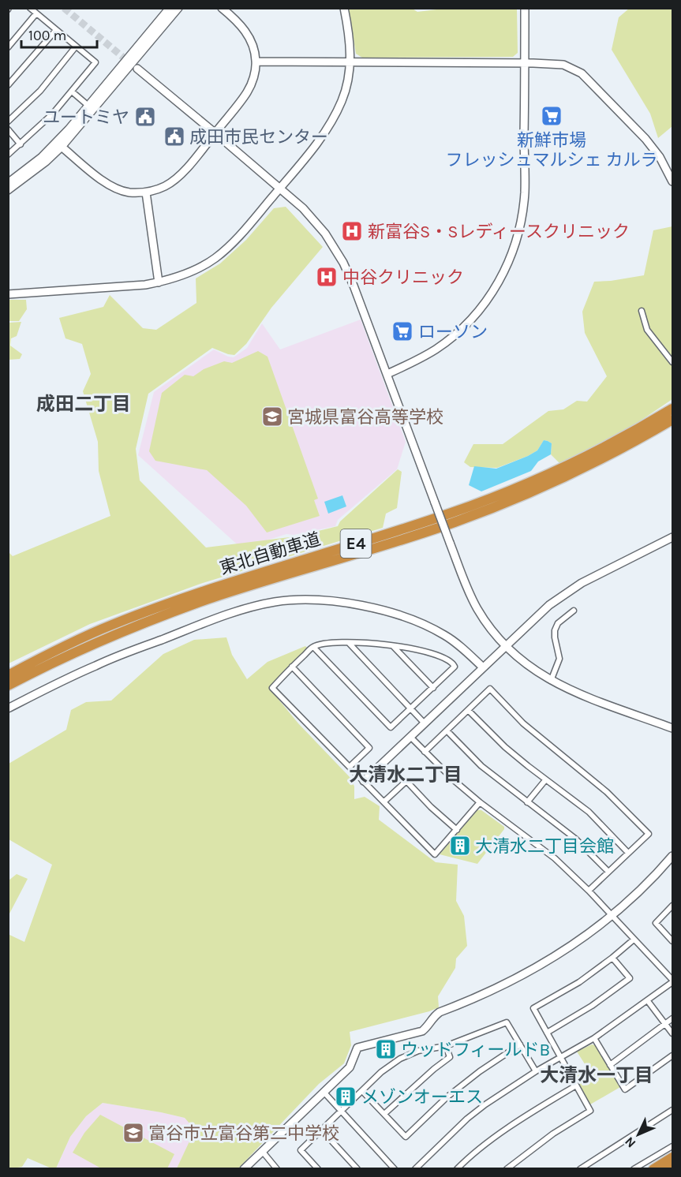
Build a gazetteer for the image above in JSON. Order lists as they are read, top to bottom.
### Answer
{
  "streets": {
    "highway": ["E4", "東北自動車道"]
  },
  "districts": ["成田二丁目", "大清水二丁目", "大清水一丁目"],
  "places": {
    "supermarket": ["新鮮市場 フレッシュマルシェ カルラ", "ローソン"],
    "public building": ["ユートミヤ", "成田市民センター"],
    "hospital": ["新富谷S・Sレディースクリニック", "中谷クリニック"],
    "school or university": ["宮城県富谷高等学校", "富谷市立富谷第二中学校"],
    "building": ["大清水二丁目会館", "ウッドフィールドB", "メゾンオーエス"]
  },
  "scale_bar": "100 m",
  "north": "bottom left"
}
